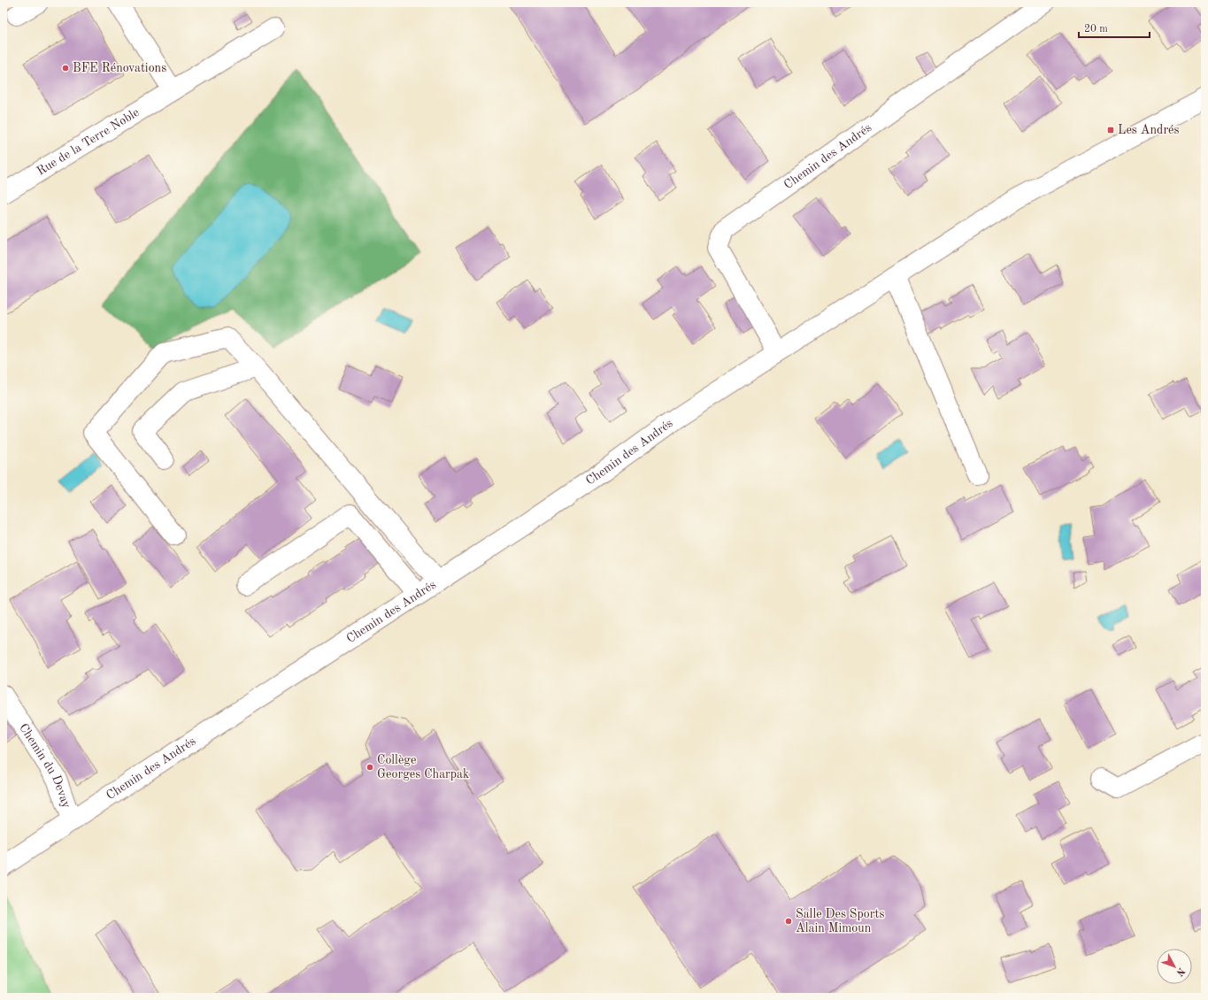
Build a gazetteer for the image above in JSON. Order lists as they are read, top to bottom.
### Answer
{
  "streets": {
    "street": ["Rue de la Terre Noble", "Chemin des Andrés", "Chemin du Devay"]
  },
  "crossings": [
    ["Chemin des Andrés", "Chemin du Devay"]
  ],
  "places": {
    "other": ["BFE Rénovations", "Collège Georges Charpak", "Salle Des Sports Alain Mimoun"],
    "transit": ["Les Andrés"]
  },
  "scale_bar": "20 m",
  "north": "bottom right"
}
